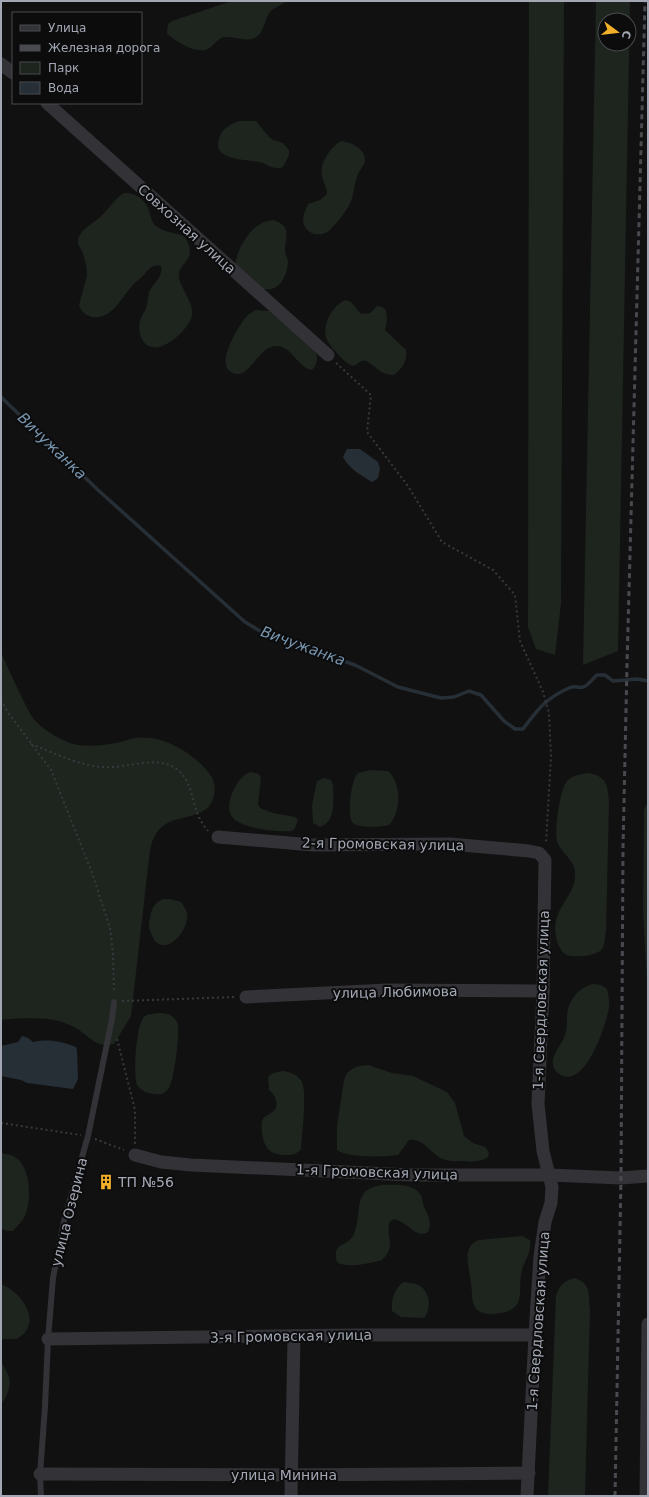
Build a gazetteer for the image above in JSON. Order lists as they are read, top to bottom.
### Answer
{
  "streets": {
    "street": [
      "Совхозная улица",
      "2-я Громовская улица",
      "улица Любимова",
      "1-я Свердловская улица",
      "1-я Громовская улица",
      "3-я Громовская улица",
      "улица Минина"
    ],
    "lane": ["улица Озерина"]
  },
  "crossings": [
    ["2-я Громовская улица", "1-я Свердловская улица"],
    ["улица Любимова", "1-я Свердловская улица"],
    ["1-я Свердловская улица", "1-я Громовская улица"],
    ["1-я Свердловская улица", "3-я Громовская улица"],
    ["1-я Свердловская улица", "улица Минина"],
    ["улица Озерина", "3-я Громовская улица"],
    ["улица Озерина", "улица Минина"]
  ],
  "water": ["Вичужанка"],
  "places": {
    "building": ["ТП №56"]
  },
  "legend": [
    "Улица",
    "Железная дорога",
    "Парк",
    "Вода"
  ],
  "north": "right"
}
